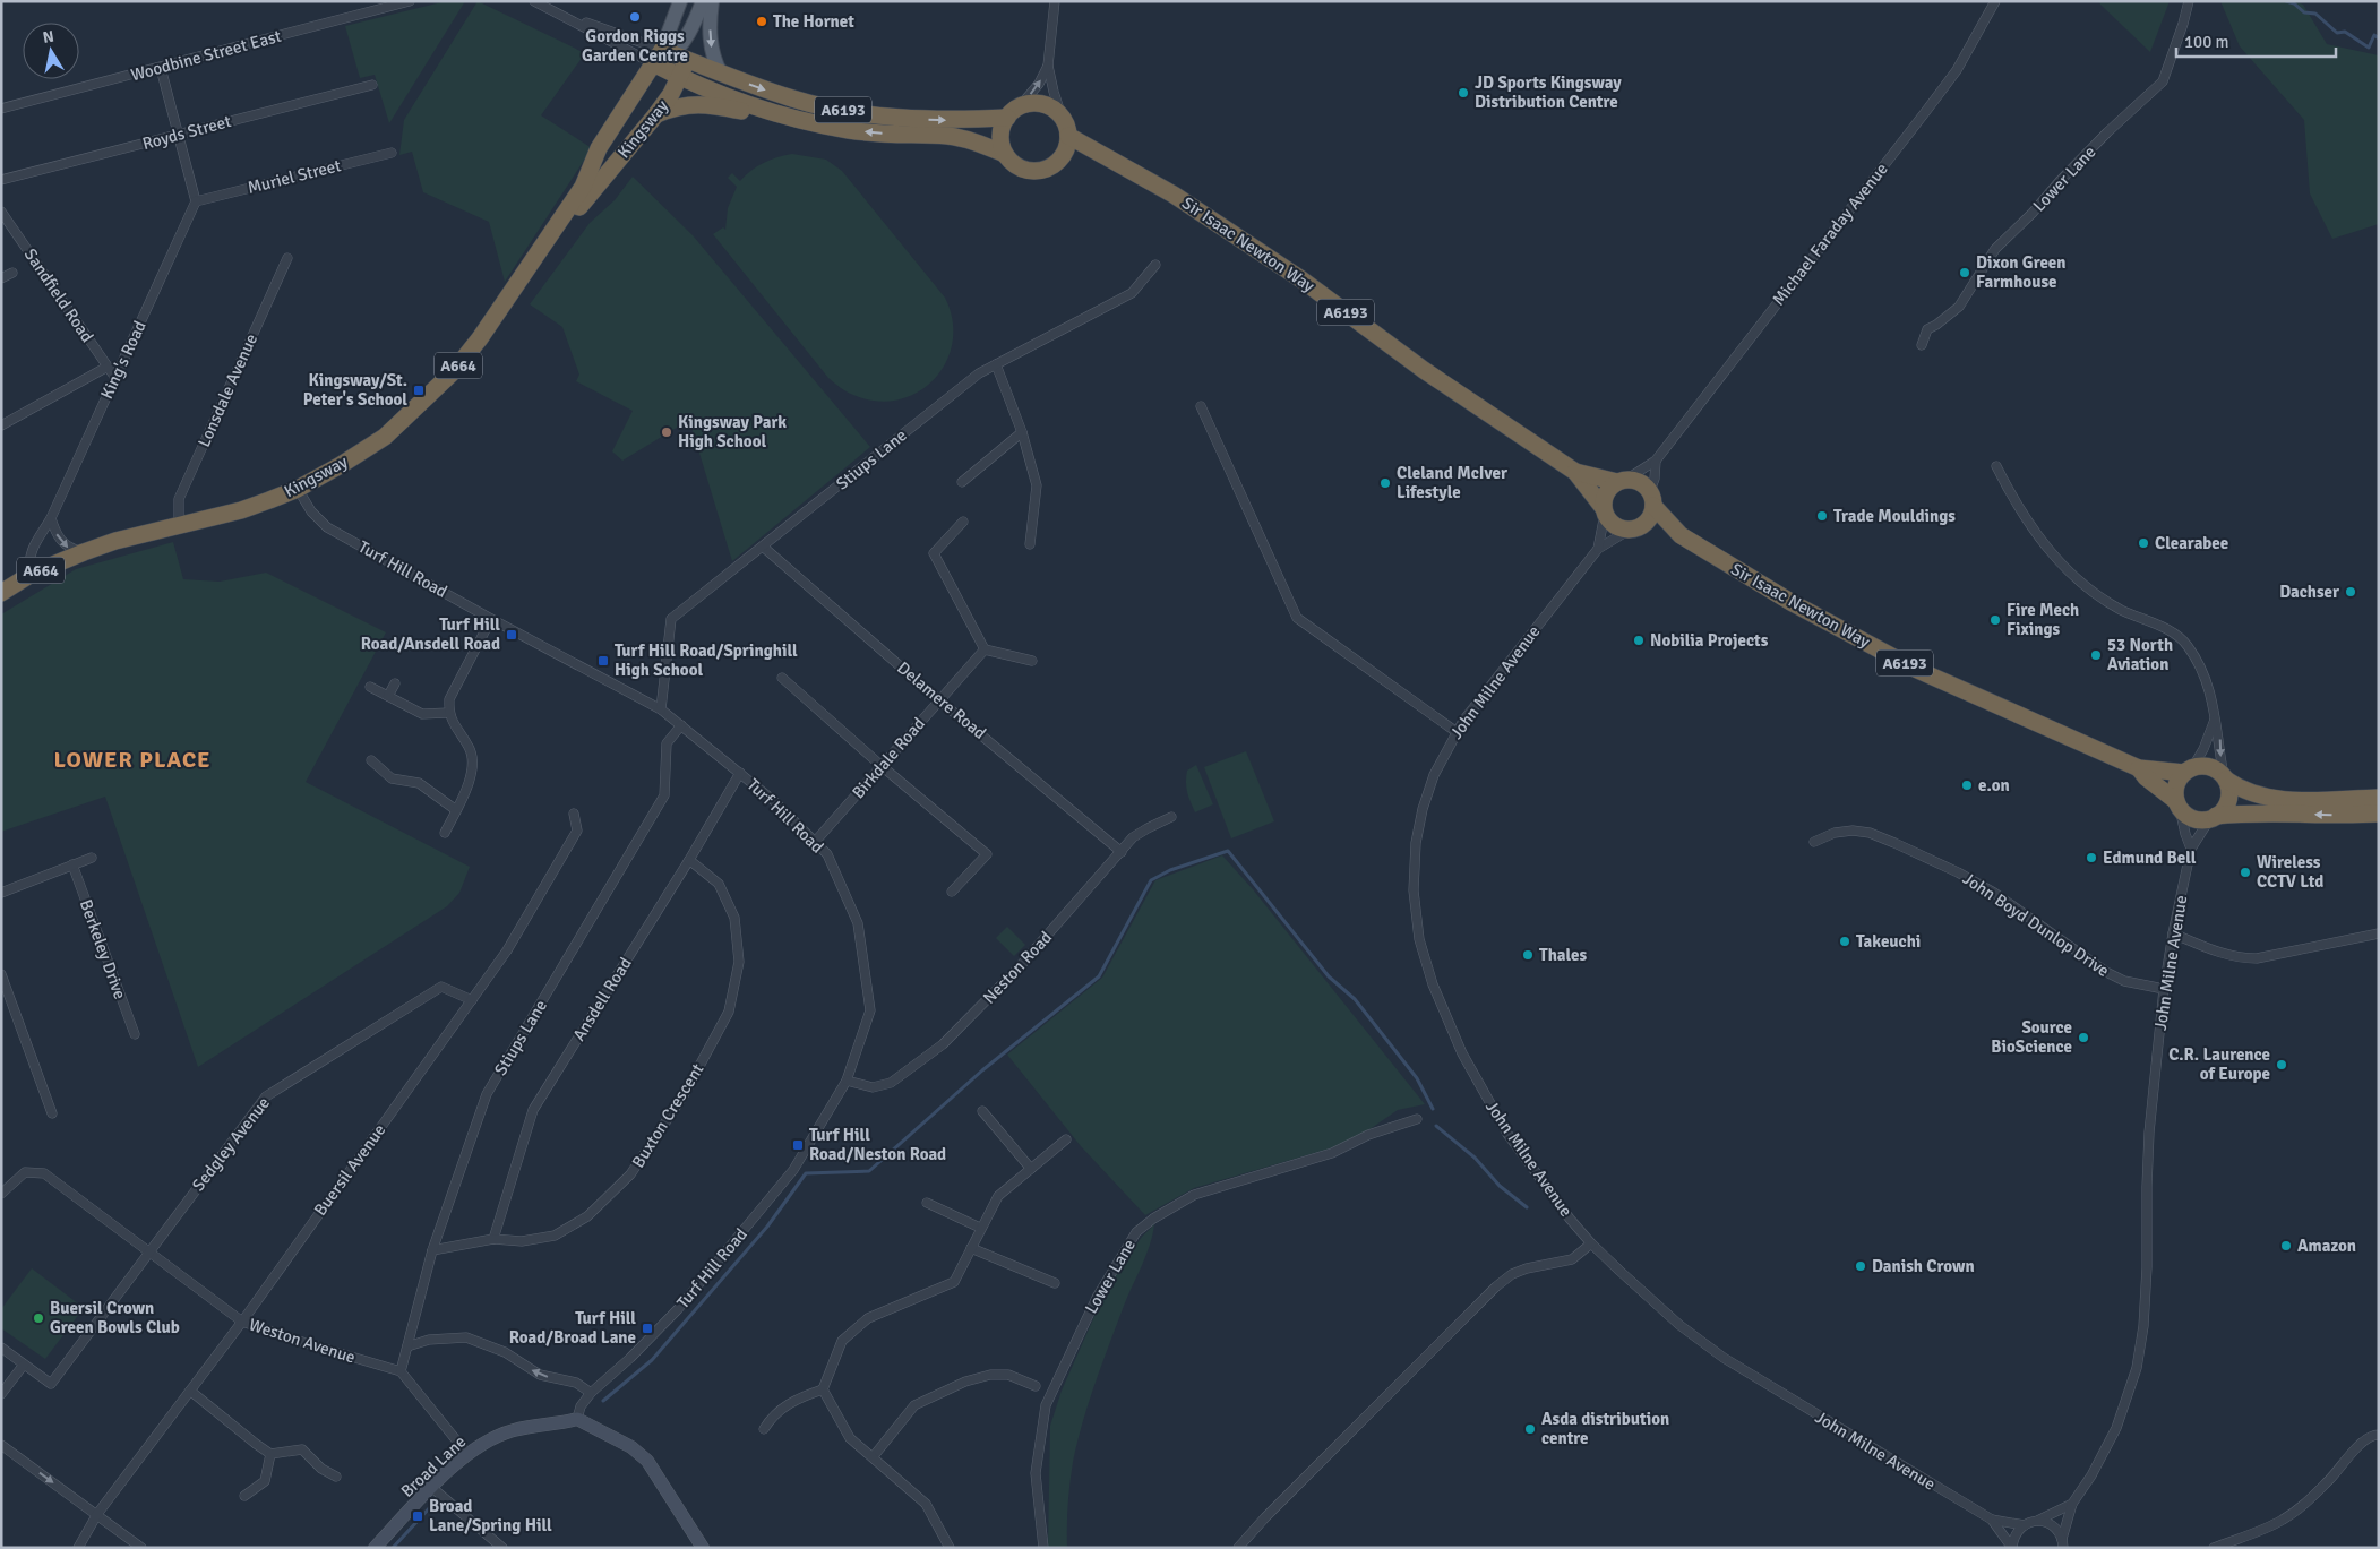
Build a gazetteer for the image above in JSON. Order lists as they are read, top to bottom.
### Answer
{
  "streets": {
    "highway": [
      "A6193",
      "Kingsway",
      "Sir Isaac Newton Way",
      "A664"
    ],
    "main road": ["Broad Lane"],
    "street": [
      "Woodbine Street East",
      "Royds Street",
      "Muriel Street",
      "Lower Lane",
      "Michael Faraday Avenue",
      "Sandfield Road",
      "King's Road",
      "Lonsdale Avenue",
      "Stiups Lane",
      "Turf Hill Road",
      "John Milne Avenue",
      "Delamere Road",
      "Birkdale Road",
      "John Boyd Dunlop Drive",
      "Berkeley Drive",
      "Neston Road",
      "Ansdell Road",
      "Buxton Crescent",
      "Sedgley Avenue",
      "Buersil Avenue",
      "Weston Avenue"
    ]
  },
  "crossings": [
    ["A6193", "Kingsway"],
    ["A6193", "Sir Isaac Newton Way"],
    ["A6193", "A664"],
    ["A6193", "John Milne Avenue"],
    ["Kingsway", "King's Road"],
    ["Kingsway", "A664"],
    ["Kingsway", "Lonsdale Avenue"],
    ["Kingsway", "Turf Hill Road"],
    ["Muriel Street", "King's Road"],
    ["Sir Isaac Newton Way", "John Milne Avenue"],
    ["Sandfield Road", "King's Road"],
    ["Stiups Lane", "Turf Hill Road"],
    ["Stiups Lane", "Delamere Road"],
    ["Stiups Lane", "Buxton Crescent"],
    ["Stiups Lane", "Weston Avenue"],
    ["Turf Hill Road", "Birkdale Road"],
    ["Turf Hill Road", "Neston Road"],
    ["Turf Hill Road", "Ansdell Road"],
    ["Turf Hill Road", "Broad Lane"],
    ["John Milne Avenue", "John Boyd Dunlop Drive"],
    ["Delamere Road", "Birkdale Road"],
    ["Delamere Road", "Neston Road"],
    ["Ansdell Road", "Buxton Crescent"],
    ["Sedgley Avenue", "Buersil Avenue"],
    ["Sedgley Avenue", "Weston Avenue"],
    ["Buersil Avenue", "Weston Avenue"]
  ],
  "districts": ["LOWER PLACE"],
  "places": {
    "other": [
      "Gordon Riggs Garden Centre",
      "The Hornet",
      "JD Sports Kingsway Distribution Centre",
      "Dixon Green Farmhouse",
      "Kingsway Park High School",
      "Cleland McIver Lifestyle",
      "Trade Mouldings",
      "Clearabee",
      "Dachser",
      "Fire Mech Fixings",
      "Nobilia Projects",
      "53 North Aviation",
      "e.on",
      "Edmund Bell",
      "Wireless CCTV Ltd",
      "Takeuchi",
      "Thales",
      "Source BioScience",
      "C.R. Laurence of Europe",
      "Amazon",
      "Danish Crown",
      "Buersil Crown Green Bowls Club",
      "Asda distribution centre"
    ],
    "transit": [
      "Kingsway/St. Peter's School",
      "Turf Hill Road/Ansdell Road",
      "Turf Hill Road/Springhill High School",
      "Turf Hill Road/Neston Road",
      "Turf Hill Road/Broad Lane",
      "Broad Lane/Spring Hill"
    ]
  },
  "scale_bar": "100 m",
  "north": "top"
}
